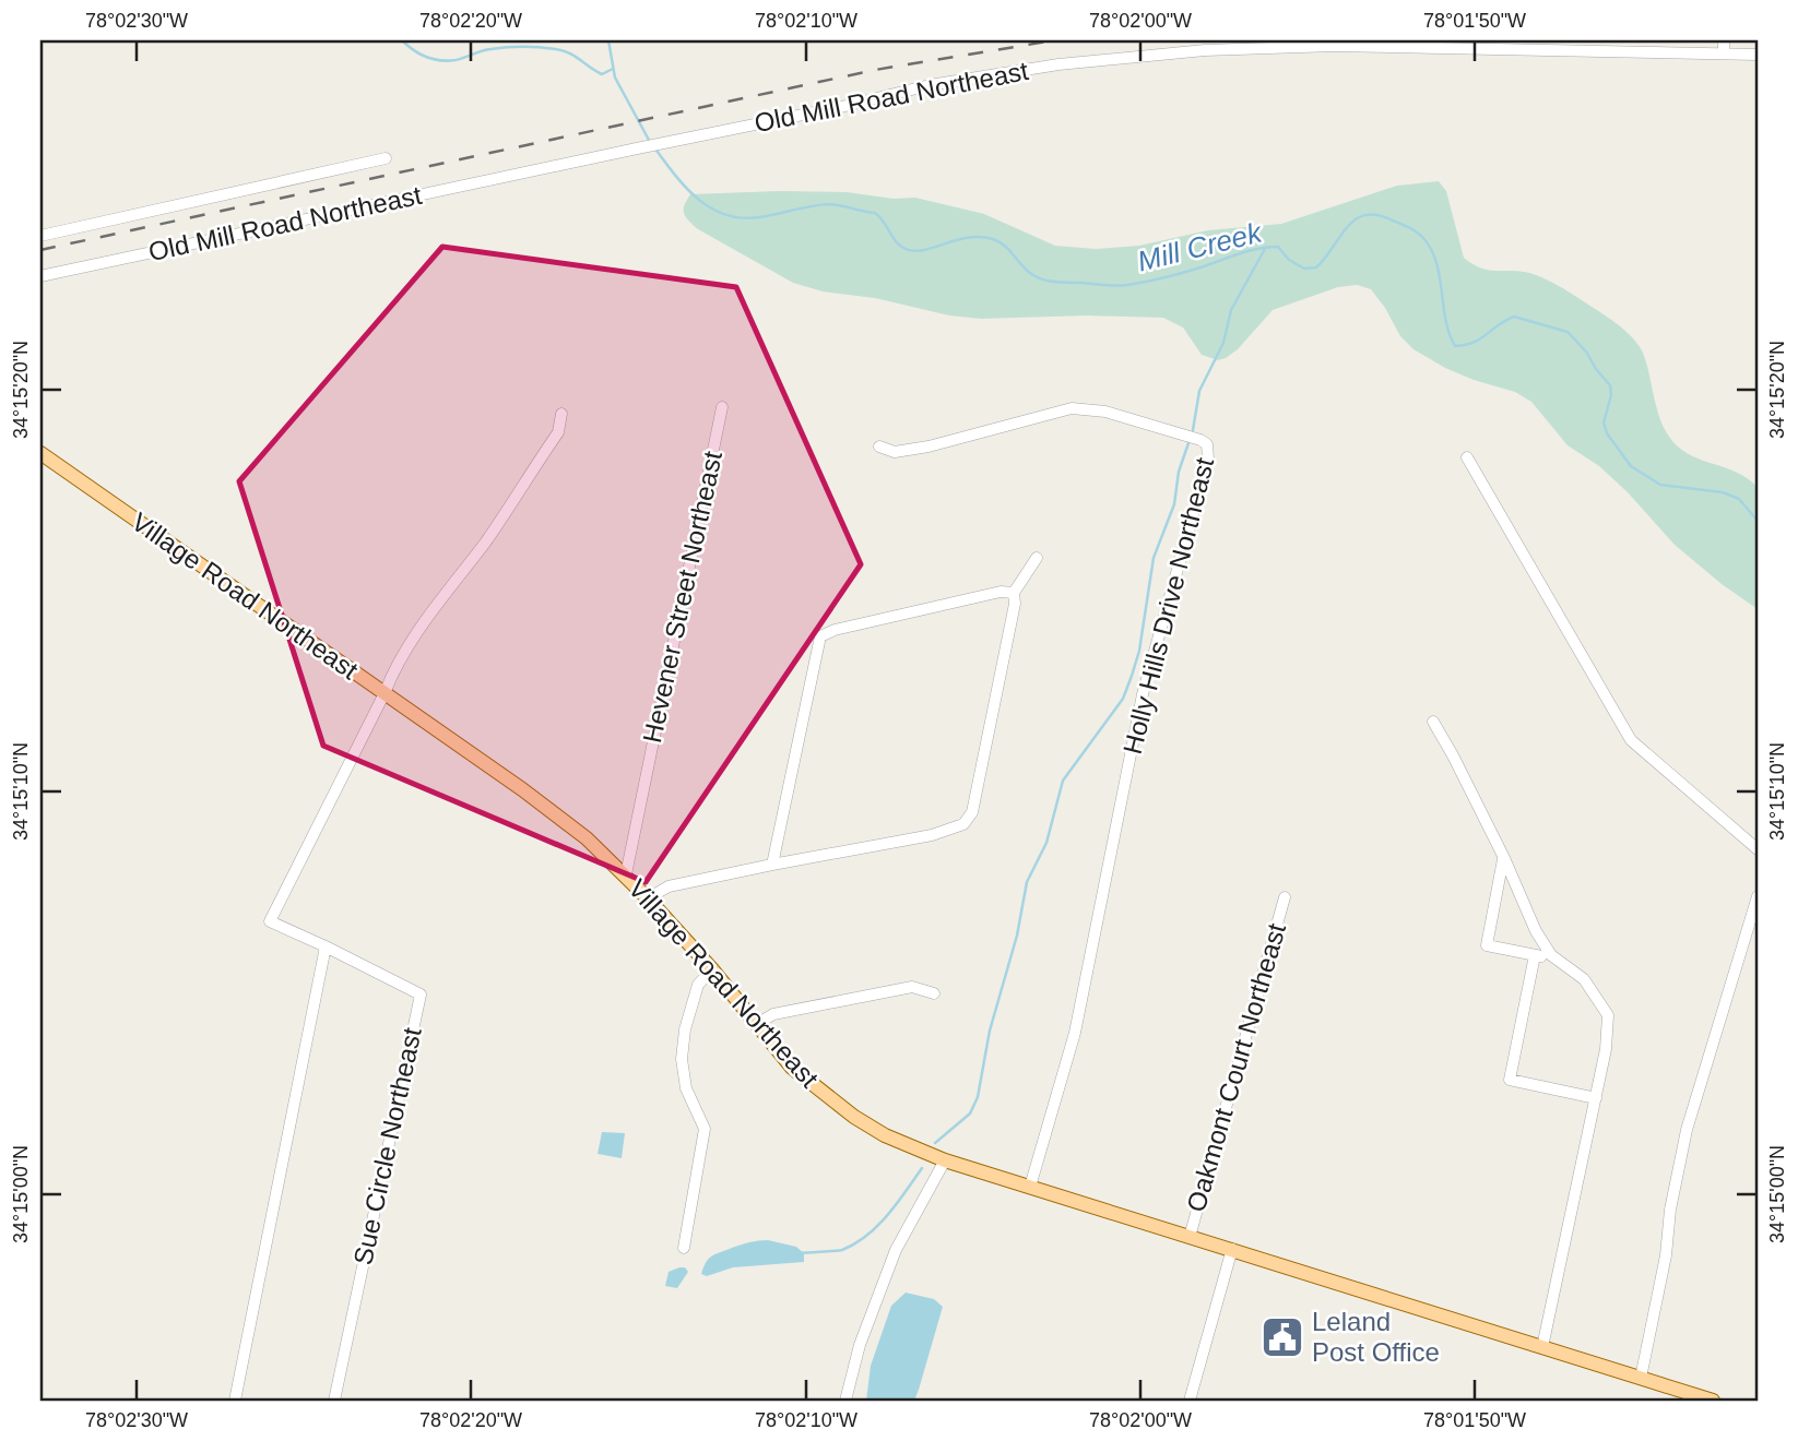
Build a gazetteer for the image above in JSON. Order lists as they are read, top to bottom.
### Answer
{
  "streets": {
    "main road": ["Village Road Northeast"],
    "street": [
      "Old Mill Road Northeast",
      "Hevener Street Northeast",
      "Holly Hills Drive Northeast",
      "Oakmont Court Northeast",
      "Sue Circle Northeast"
    ]
  },
  "crossings": [
    ["Village Road Northeast", "Hevener Street Northeast"],
    ["Village Road Northeast", "Holly Hills Drive Northeast"],
    ["Village Road Northeast", "Oakmont Court Northeast"],
    ["Village Road Northeast", "Sue Circle Northeast"]
  ],
  "water": ["Mill Creek"],
  "places": {
    "public building": ["Leland Post Office"]
  },
  "coordinates": [
    "78°02'30\"W",
    "78°02'20\"W",
    "78°02'10\"W",
    "78°02'00\"W",
    "78°01'50\"W",
    "34°15'20\"N",
    "34°15'10\"N",
    "34°15'00\"N"
  ]
}
